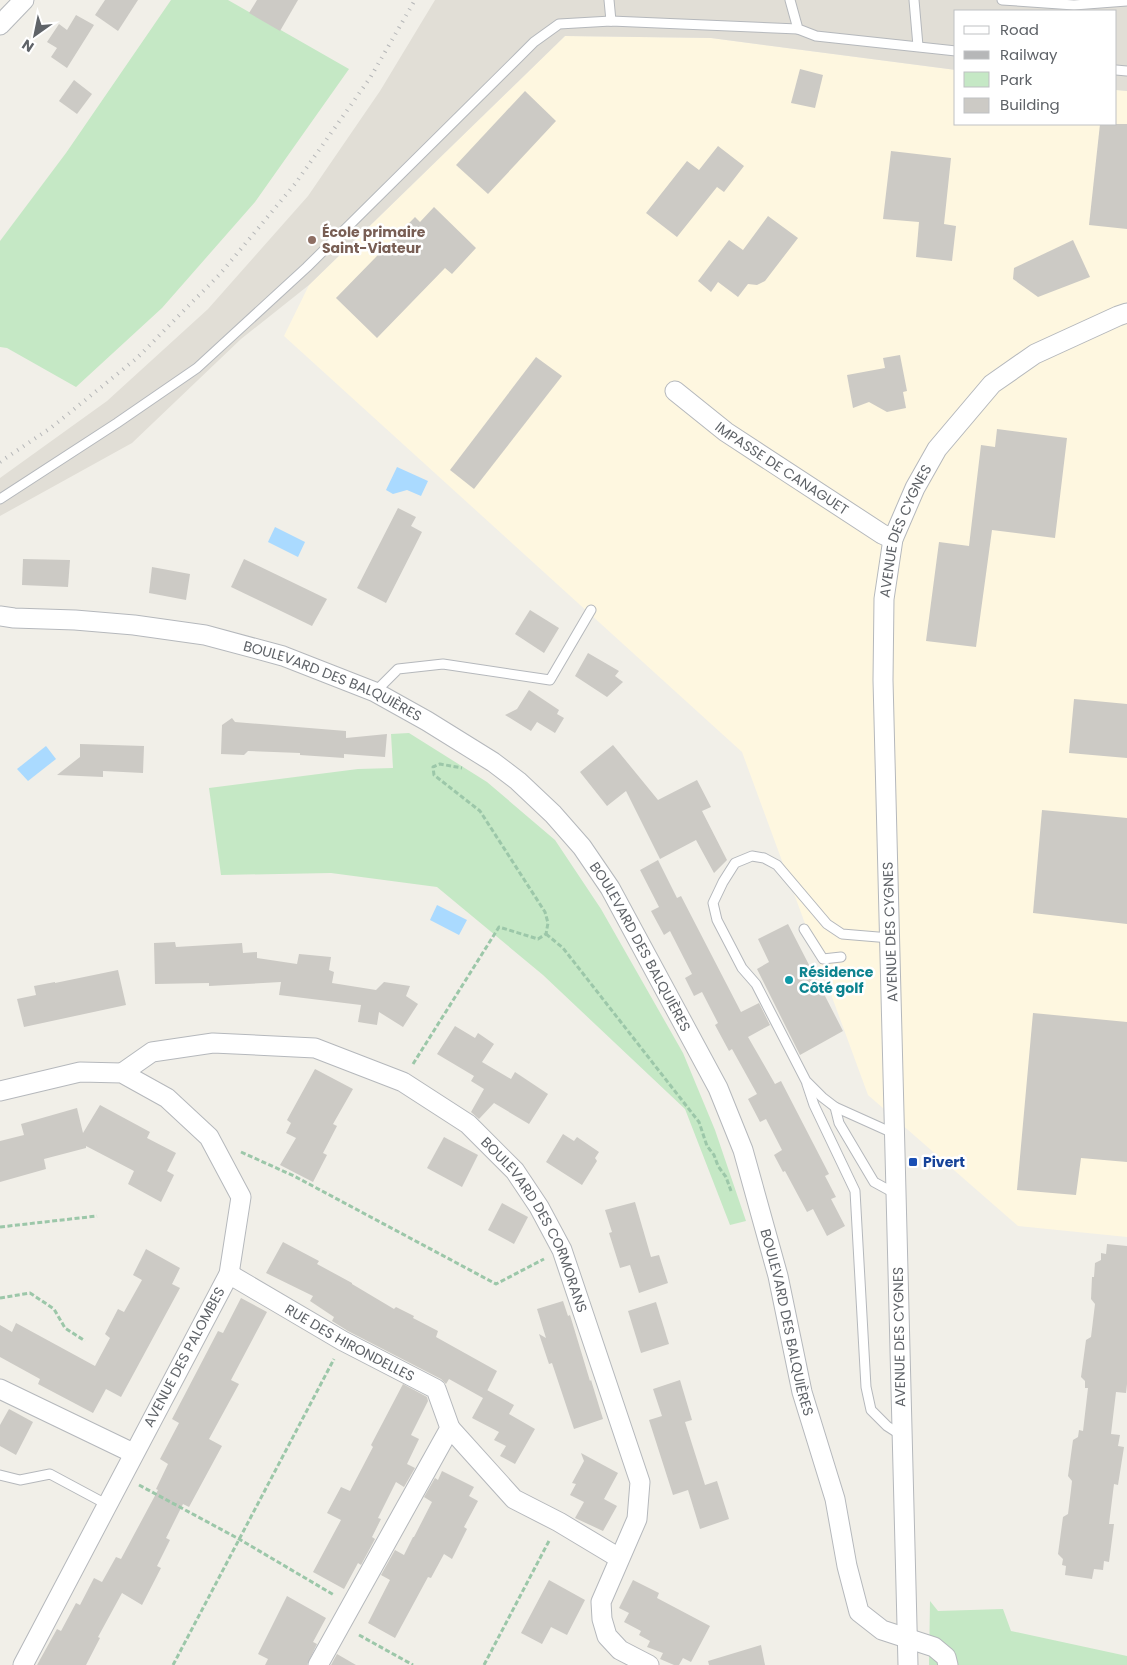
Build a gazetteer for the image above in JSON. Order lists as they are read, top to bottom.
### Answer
{
  "streets": {
    "street": [
      "IMPASSE DE CANAGUET",
      "AVENUE DES CYGNES",
      "BOULEVARD DES BALQUIÈRES",
      "BOULEVARD DES CORMORANS",
      "RUE DES HIRONDELLES",
      "AVENUE DES PALOMBES"
    ]
  },
  "crossings": [
    ["IMPASSE DE CANAGUET", "AVENUE DES CYGNES"],
    ["AVENUE DES CYGNES", "BOULEVARD DES BALQUIÈRES"],
    ["BOULEVARD DES CORMORANS", "RUE DES HIRONDELLES"],
    ["BOULEVARD DES CORMORANS", "AVENUE DES PALOMBES"],
    ["RUE DES HIRONDELLES", "AVENUE DES PALOMBES"]
  ],
  "places": {
    "other": ["École primaire Saint-Viateur", "Résidence Côté golf"],
    "transit": ["Pivert"]
  },
  "legend": [
    "Road",
    "Railway",
    "Park",
    "Building"
  ],
  "north": "bottom left"
}
